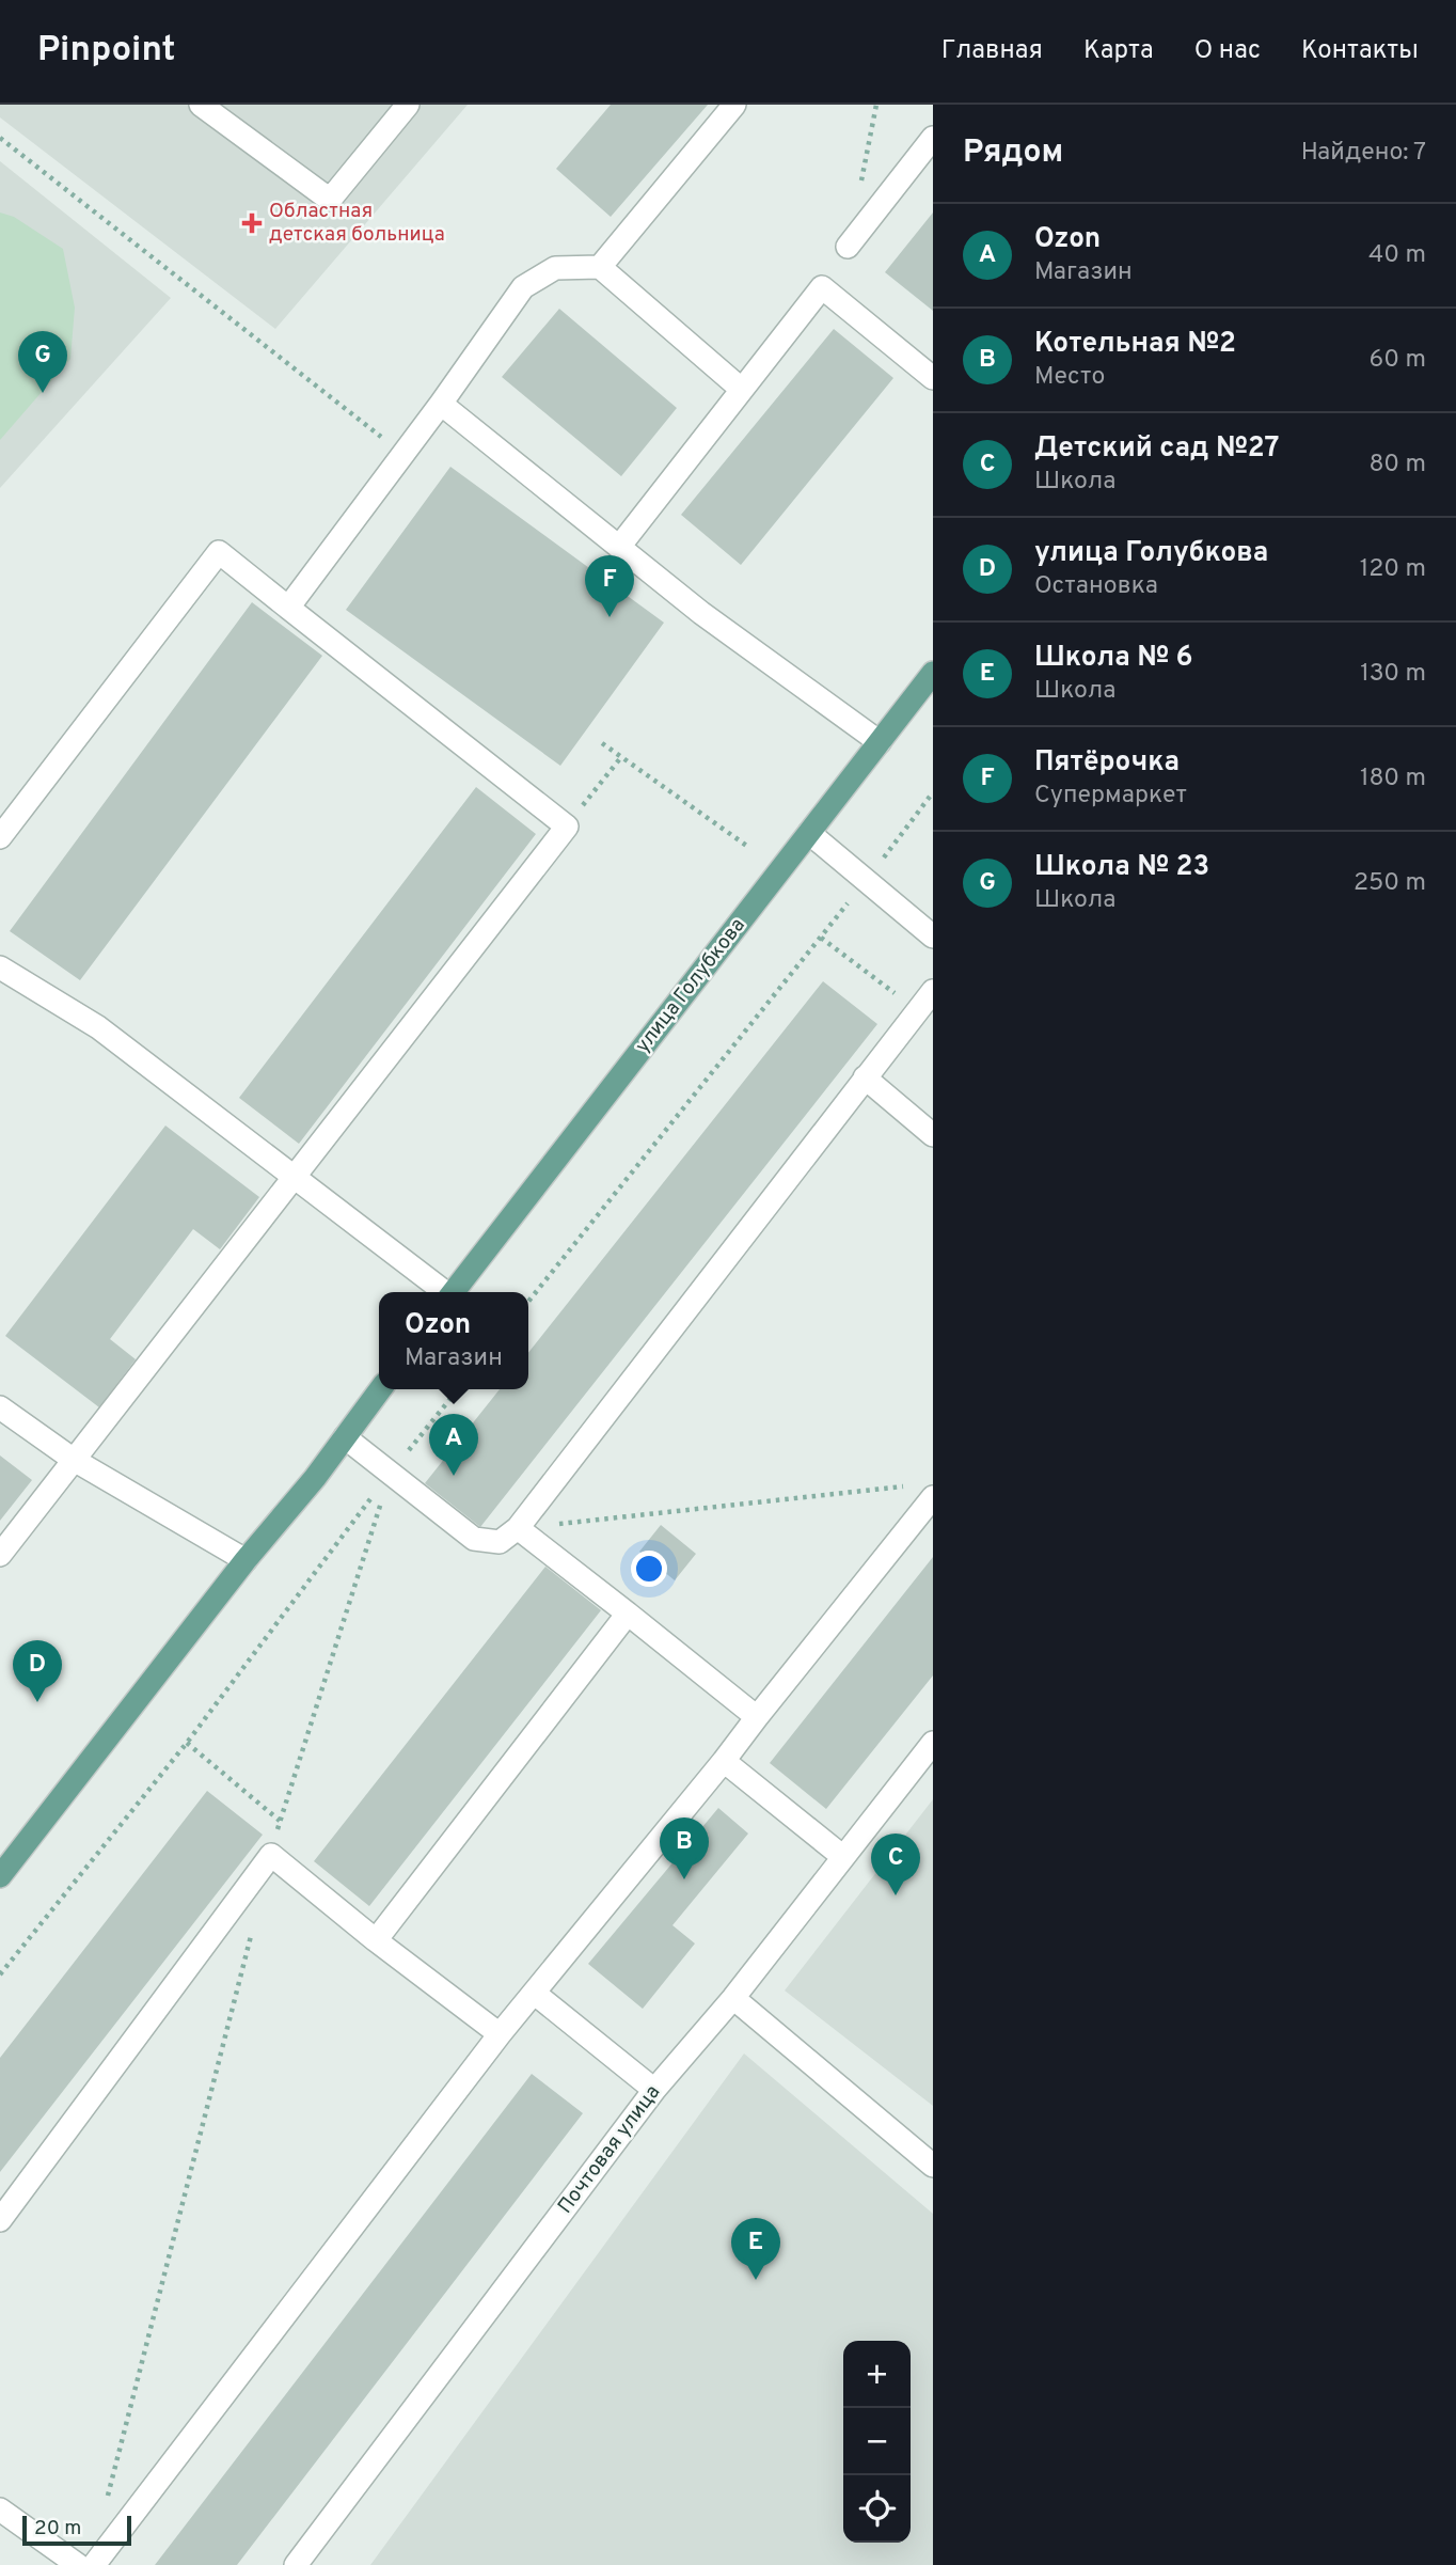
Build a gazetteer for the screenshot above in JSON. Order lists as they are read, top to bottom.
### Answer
{
  "streets": {
    "main road": ["улица Голубкова"],
    "street": ["Почтовая улица"]
  },
  "places": {
    "health": ["Областная детская больница"]
  },
  "scale_bar": "20 m",
  "page": {
    "header": "Pinpoint",
    "nav": [
      "Главная",
      "Карта",
      "О нас",
      "Контакты"
    ],
    "heading": ["Рядом", "Найдено: 7"],
    "list": [
      {
        "mark": "A",
        "name": "Ozon",
        "note": "Магазин",
        "value": "40 m"
      },
      {
        "mark": "B",
        "name": "Котельная №2",
        "note": "Место",
        "value": "60 m"
      },
      {
        "mark": "C",
        "name": "Детский сад №27",
        "note": "Школа",
        "value": "80 m"
      },
      {
        "mark": "D",
        "name": "улица Голубкова",
        "note": "Остановка",
        "value": "120 m"
      },
      {
        "mark": "E",
        "name": "Школа № 6",
        "note": "Школа",
        "value": "130 m"
      },
      {
        "mark": "F",
        "name": "Пятёрочка",
        "note": "Супермаркет",
        "value": "180 m"
      },
      {
        "mark": "G",
        "name": "Школа № 23",
        "note": "Школа",
        "value": "250 m"
      }
    ],
    "pins": [
      "G",
      "F",
      "A",
      "D",
      "B",
      "C",
      "E"
    ],
    "popup": ["Ozon", "Магазин"],
    "map_buttons": ["+", "−"],
    "scale": "20 m"
  }
}
